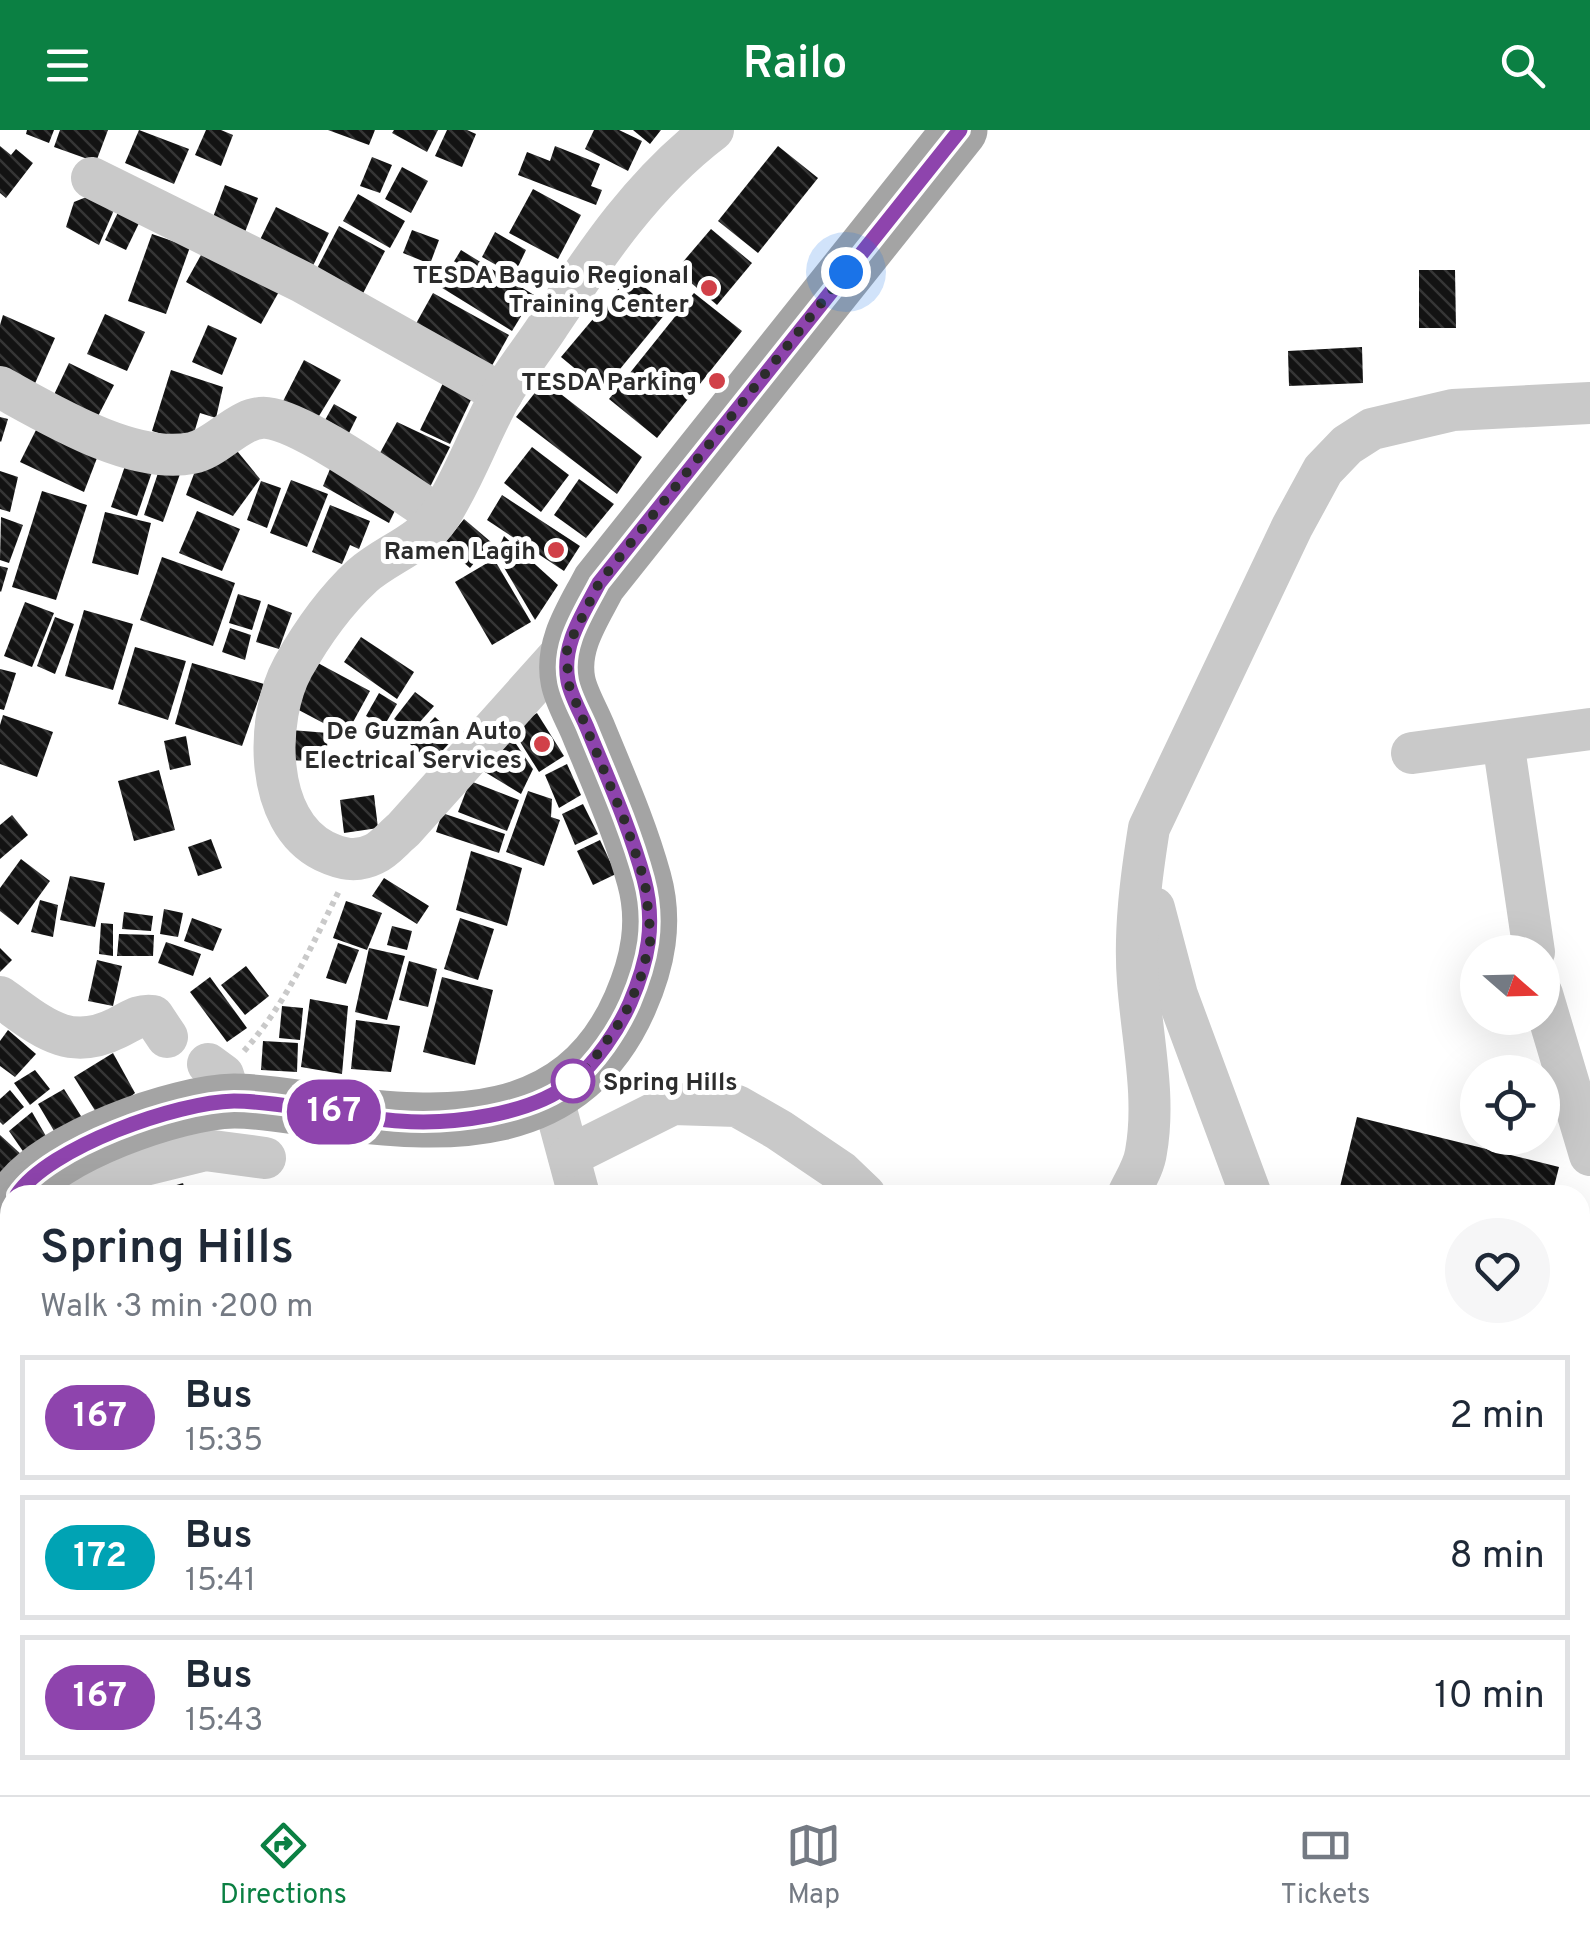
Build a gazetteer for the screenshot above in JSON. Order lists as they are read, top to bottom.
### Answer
{
  "places": [
    "TESDA Baguio Regional Training Center",
    "TESDA Parking",
    "Ramen Lagih",
    "De Guzman Auto Electrical Services",
    "Spring Hills"
  ],
  "lines": ["bus line 167"],
  "north": "right",
  "page": {
    "header": "Railo",
    "on_map": "167",
    "heading": ["Spring Hills", "Walk · 3 min · 200 m"],
    "list": [
      {
        "mark": "167",
        "name": "Bus",
        "note": "15:35",
        "value": "2 min"
      },
      {
        "mark": "172",
        "name": "Bus",
        "note": "15:41",
        "value": "8 min"
      },
      {
        "mark": "167",
        "name": "Bus",
        "note": "15:43",
        "value": "10 min"
      }
    ],
    "tabs": ["Directions", "Map", "Tickets"]
  }
}
